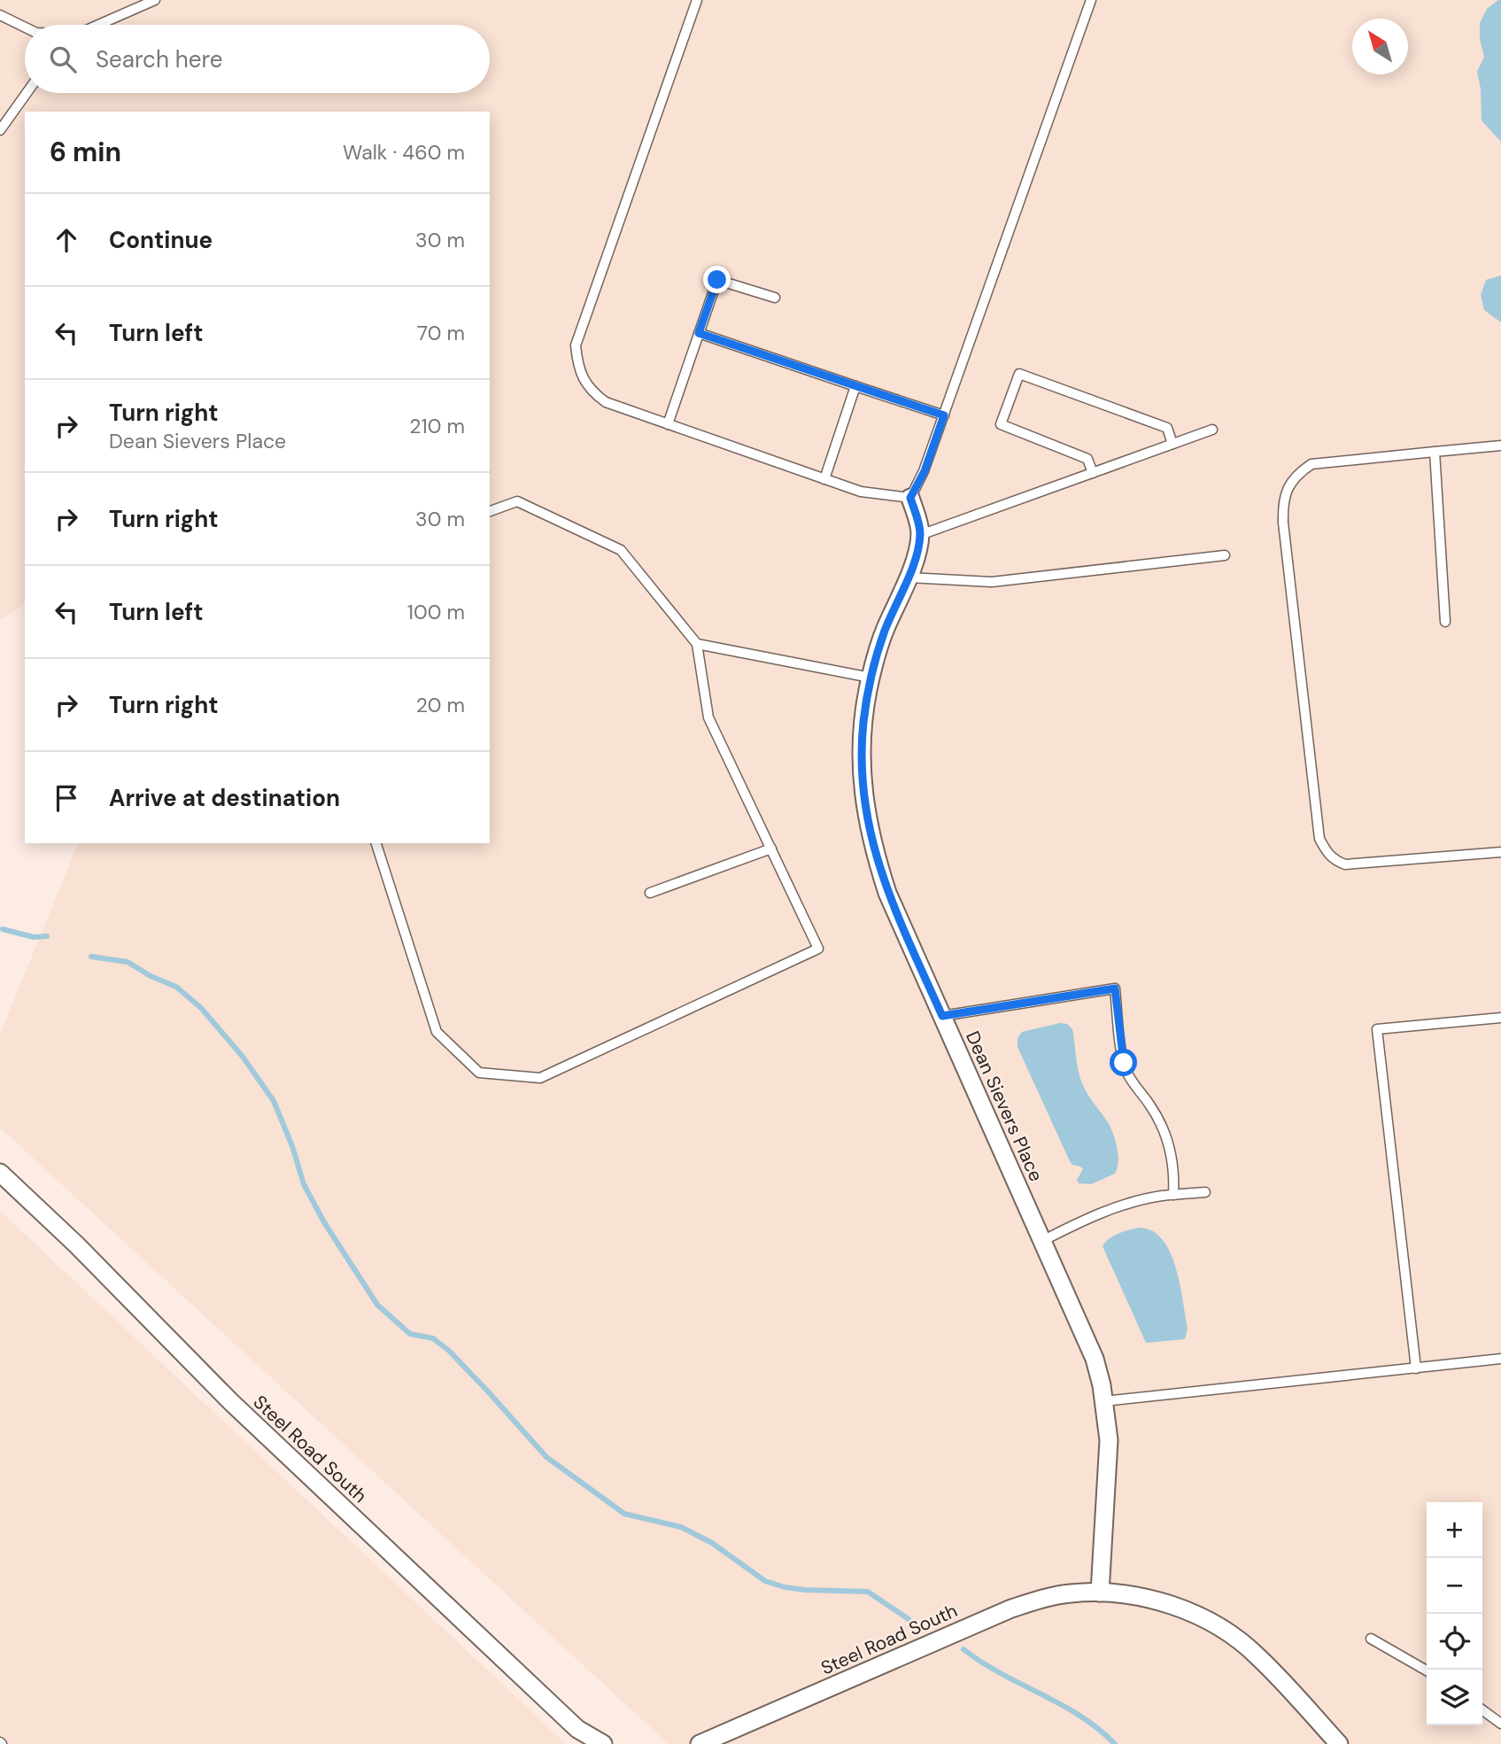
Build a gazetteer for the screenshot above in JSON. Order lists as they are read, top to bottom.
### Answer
{
  "streets": {
    "street": ["Dean Sievers Place", "Steel Road South"]
  },
  "crossings": [
    ["Dean Sievers Place", "Steel Road South"]
  ],
  "north": "top left",
  "page": {
    "search": "Search here",
    "heading": ["6 min", "Walk · 460 m"],
    "list": [
      ["Continue", "30 m"],
      ["Turn left", "70 m"],
      ["Turn right", "Dean Sievers Place", "210 m"],
      ["Turn right", "30 m"],
      ["Turn left", "100 m"],
      ["Turn right", "20 m"],
      "Arrive at destination"
    ],
    "map_buttons": ["+", "−"]
  }
}
